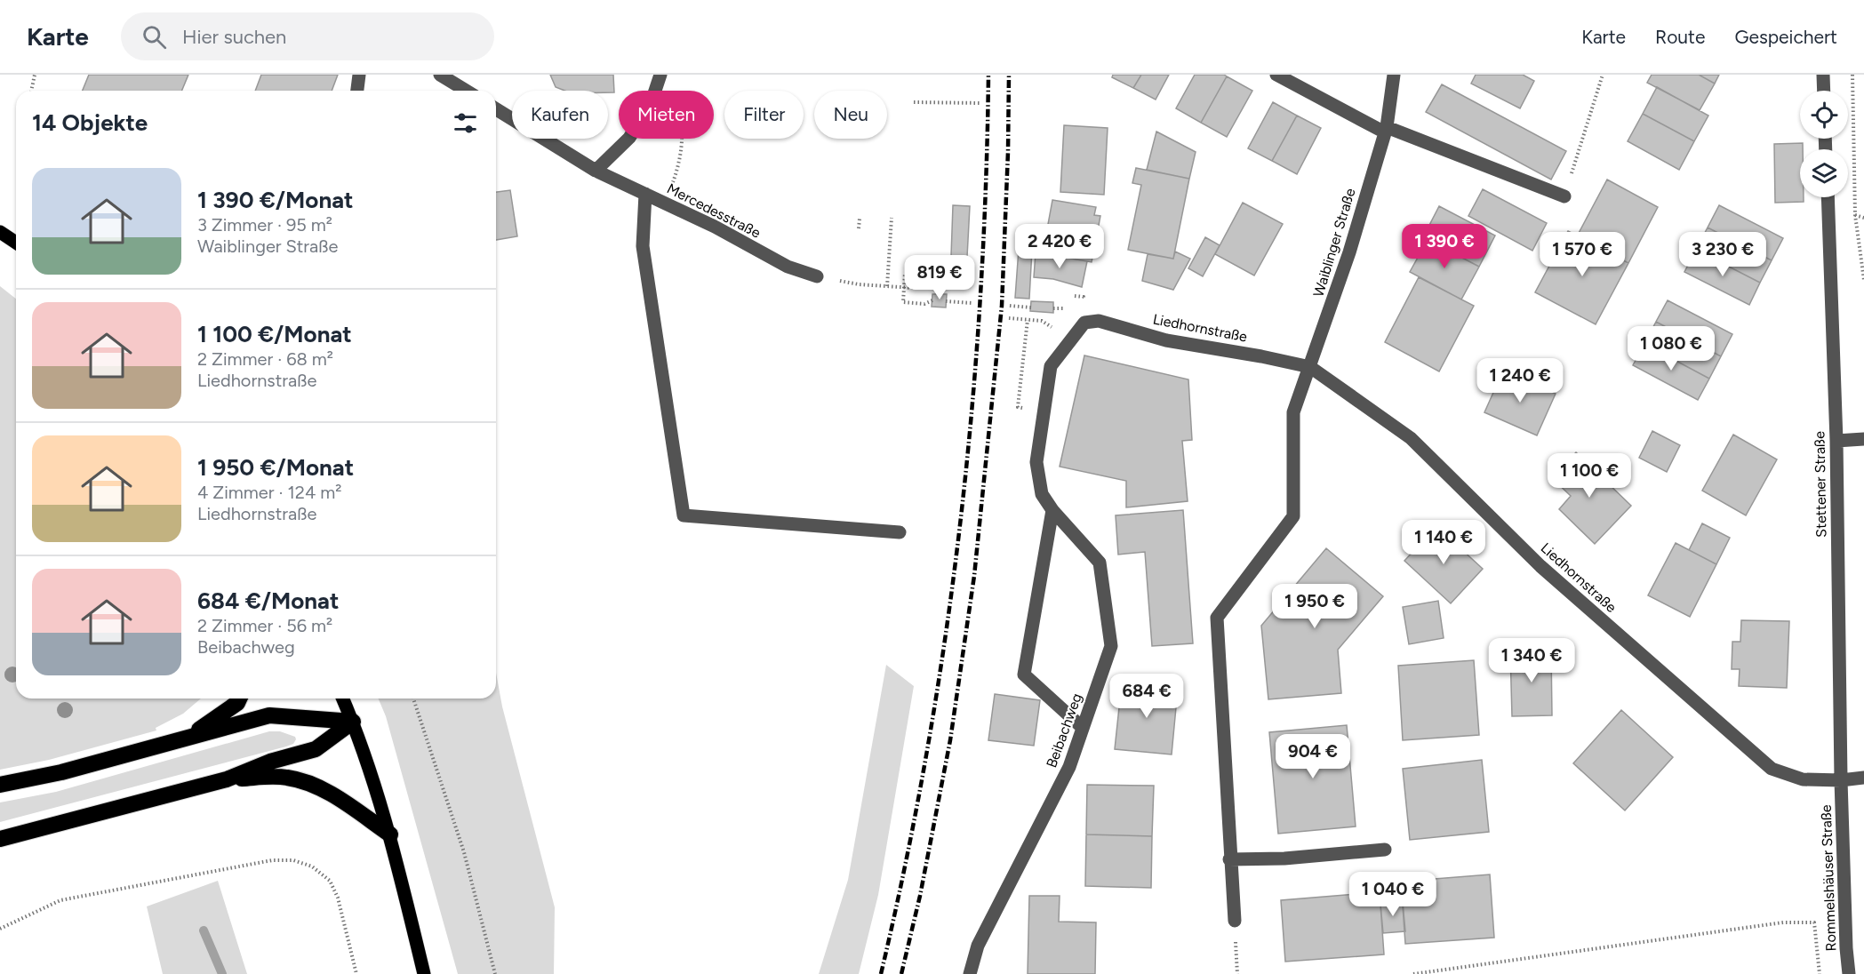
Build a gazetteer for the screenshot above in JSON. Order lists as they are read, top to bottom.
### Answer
{
  "streets": {
    "street": [
      "Mercedesstraße",
      "Waiblinger Straße",
      "Liedhornstraße",
      "Stettener Straße",
      "Beibachweg",
      "Rommelshäuser Straße"
    ]
  },
  "crossings": [
    ["Waiblinger Straße", "Liedhornstraße"],
    ["Liedhornstraße", "Stettener Straße"],
    ["Liedhornstraße", "Beibachweg"],
    ["Liedhornstraße", "Rommelshäuser Straße"],
    ["Stettener Straße", "Rommelshäuser Straße"]
  ],
  "page": {
    "header": "Karte",
    "search": "Hier suchen",
    "nav": ["Karte", "Route", "Gespeichert"],
    "chip": [
      "Kaufen",
      "Mieten",
      "Filter",
      "Neu"
    ],
    "heading": "14 Objekte",
    "list": [
      {
        "name": "1 390 €/Monat",
        "note": "3 Zimmer · 95 m² · Waiblinger Straße"
      },
      {
        "name": "1 100 €/Monat",
        "note": "2 Zimmer · 68 m² · Liedhornstraße"
      },
      {
        "name": "1 950 €/Monat",
        "note": "4 Zimmer · 124 m² · Liedhornstraße"
      },
      {
        "name": "684 €/Monat",
        "note": "2 Zimmer · 56 m² · Beibachweg"
      }
    ],
    "price": [
      "2 420 €",
      "1 390 €",
      "1 570 €",
      "3 230 €",
      "819 €",
      "1 080 €",
      "1 240 €",
      "1 100 €",
      "1 140 €",
      "1 950 €",
      "1 340 €",
      "684 €",
      "904 €",
      "1 040 €"
    ]
  }
}
